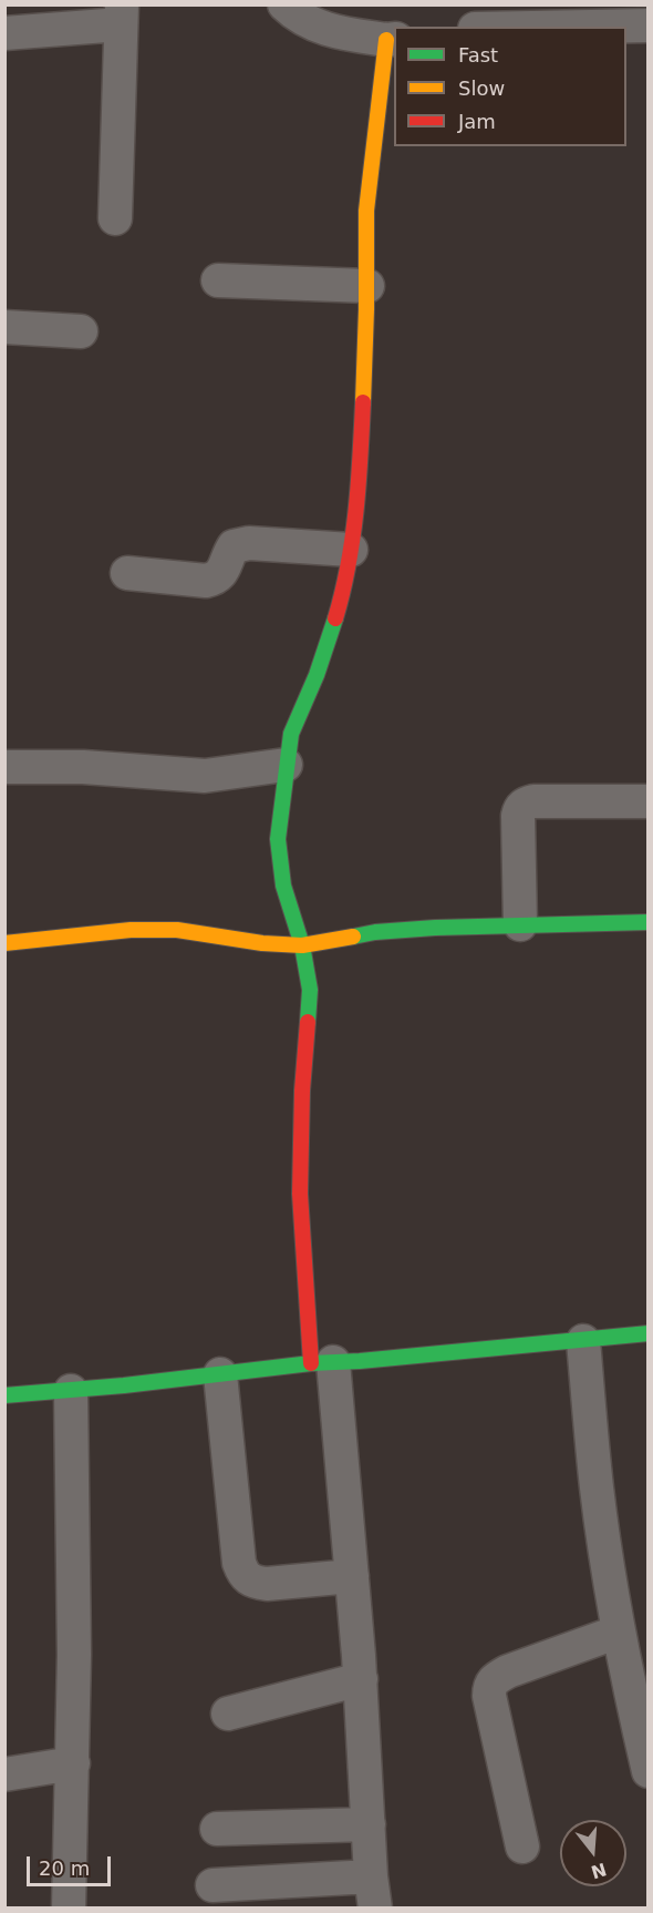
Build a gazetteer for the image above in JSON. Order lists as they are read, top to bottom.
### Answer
{
  "legend": ["Fast", "Slow", "Jam"],
  "scale_bar": "20 m",
  "north": "bottom"
}
